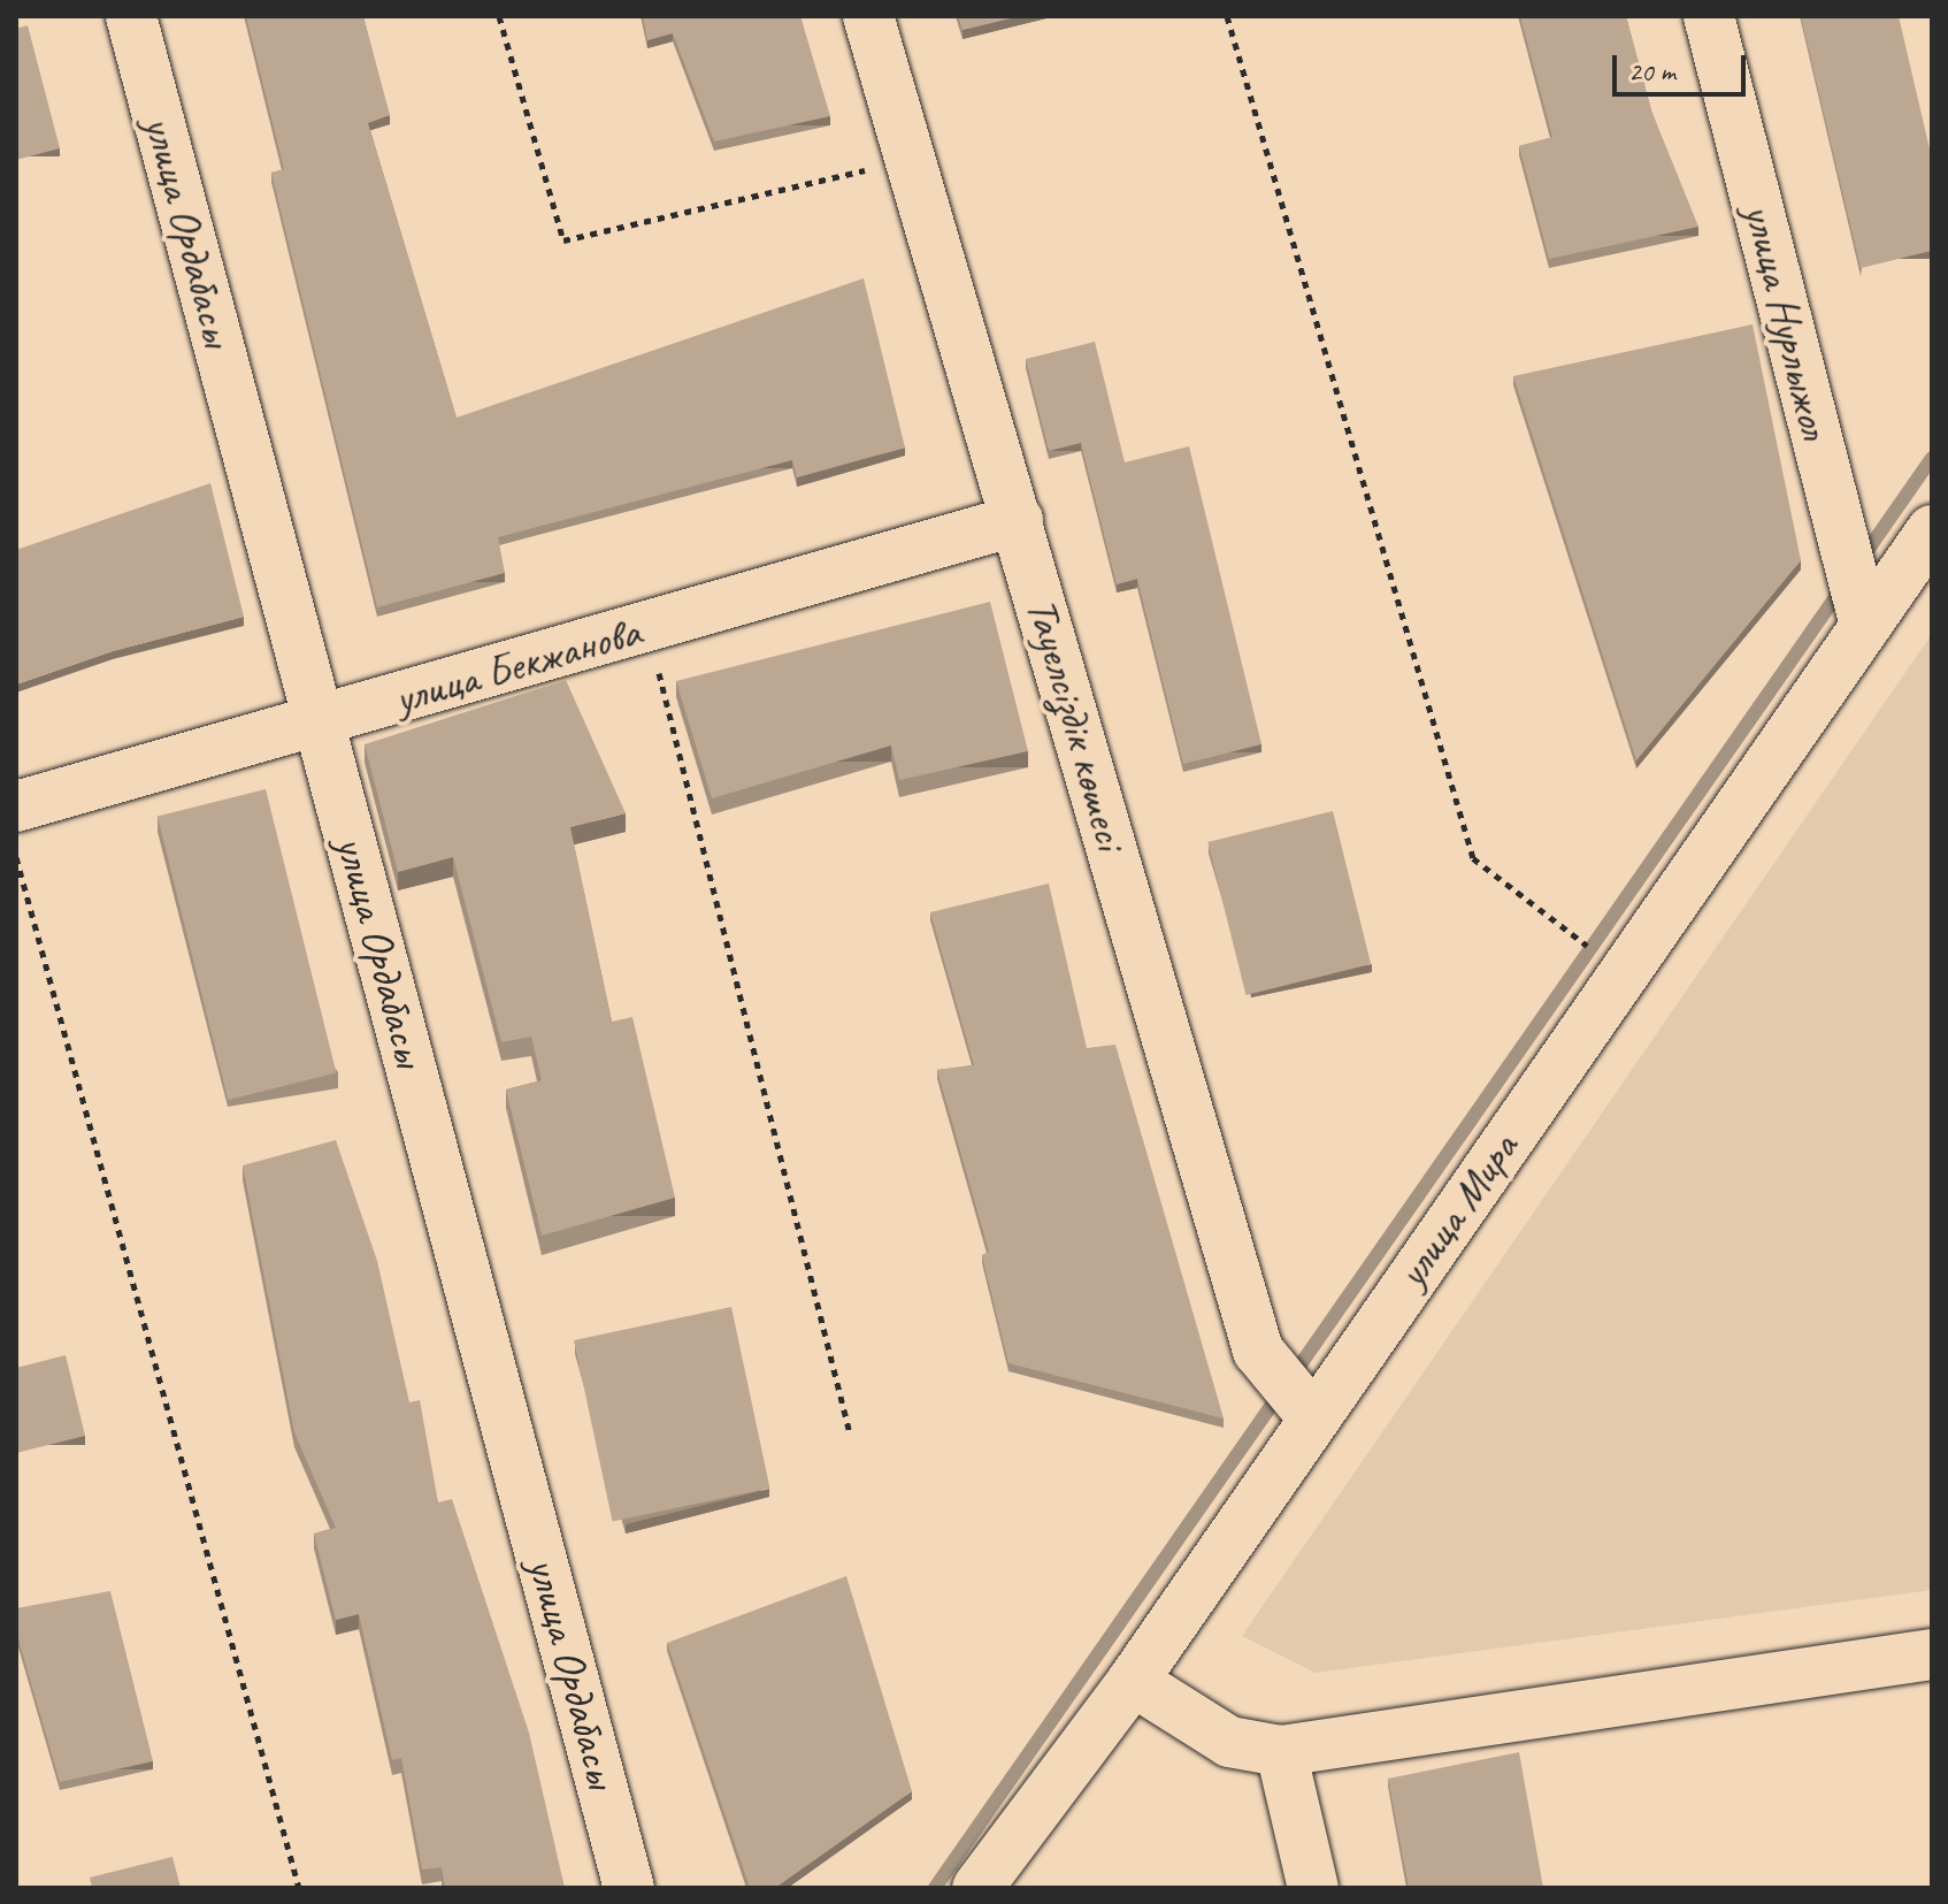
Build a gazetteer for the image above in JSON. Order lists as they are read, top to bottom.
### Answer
{
  "streets": {
    "street": [
      "улица Ордабасы",
      "улица Нурлыжол",
      "улица Бекжанова",
      "Тауелсіздік көшесі",
      "улица Мира"
    ]
  },
  "crossings": [
    ["улица Ордабасы", "улица Бекжанова"],
    ["улица Нурлыжол", "улица Мира"],
    ["улица Бекжанова", "Тауелсіздік көшесі"],
    ["Тауелсіздік көшесі", "улица Мира"]
  ],
  "scale_bar": "20 m"
}
